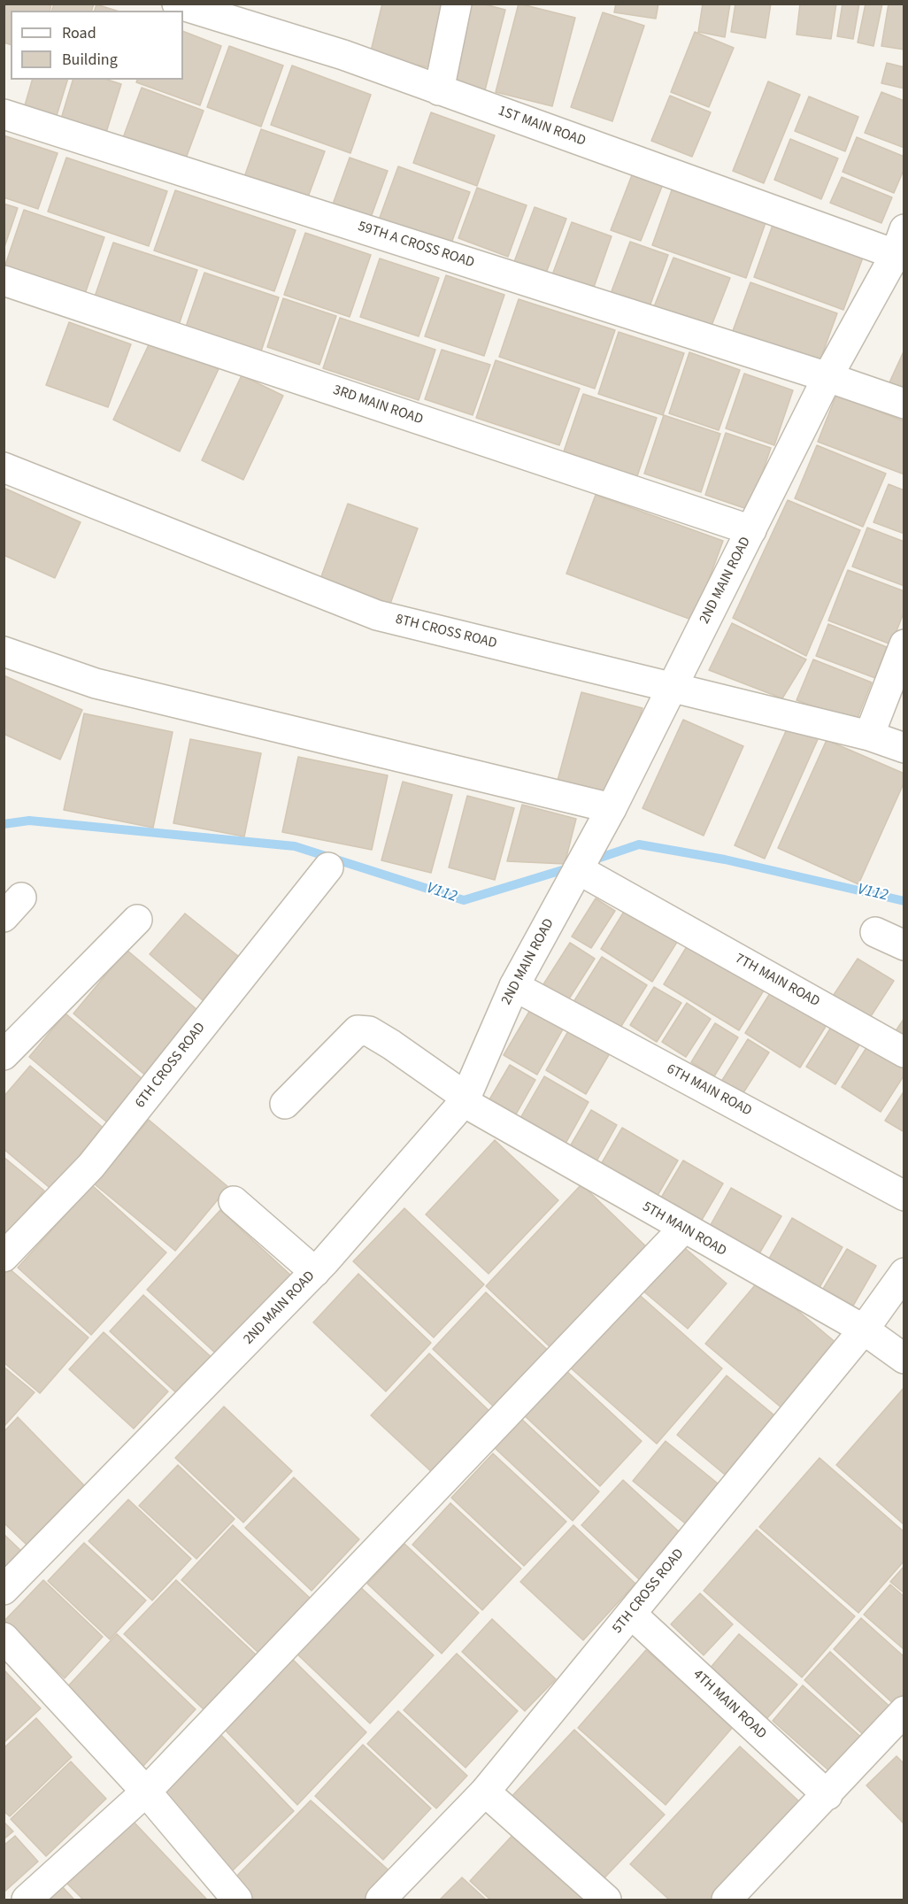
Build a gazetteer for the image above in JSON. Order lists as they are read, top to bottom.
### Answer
{
  "streets": {
    "street": [
      "1ST MAIN ROAD",
      "59TH A CROSS ROAD",
      "3RD MAIN ROAD",
      "2ND MAIN ROAD",
      "8TH CROSS ROAD",
      "7TH MAIN ROAD",
      "6TH CROSS ROAD",
      "6TH MAIN ROAD",
      "5TH MAIN ROAD",
      "5TH CROSS ROAD",
      "4TH MAIN ROAD"
    ]
  },
  "crossings": [
    ["1ST MAIN ROAD", "2ND MAIN ROAD"],
    ["59TH A CROSS ROAD", "2ND MAIN ROAD"],
    ["3RD MAIN ROAD", "2ND MAIN ROAD"],
    ["2ND MAIN ROAD", "8TH CROSS ROAD"],
    ["2ND MAIN ROAD", "7TH MAIN ROAD"],
    ["2ND MAIN ROAD", "6TH MAIN ROAD"],
    ["2ND MAIN ROAD", "5TH MAIN ROAD"],
    ["5TH MAIN ROAD", "5TH CROSS ROAD"],
    ["5TH CROSS ROAD", "4TH MAIN ROAD"]
  ],
  "water": ["V112"],
  "legend": ["Road", "Building"]
}
